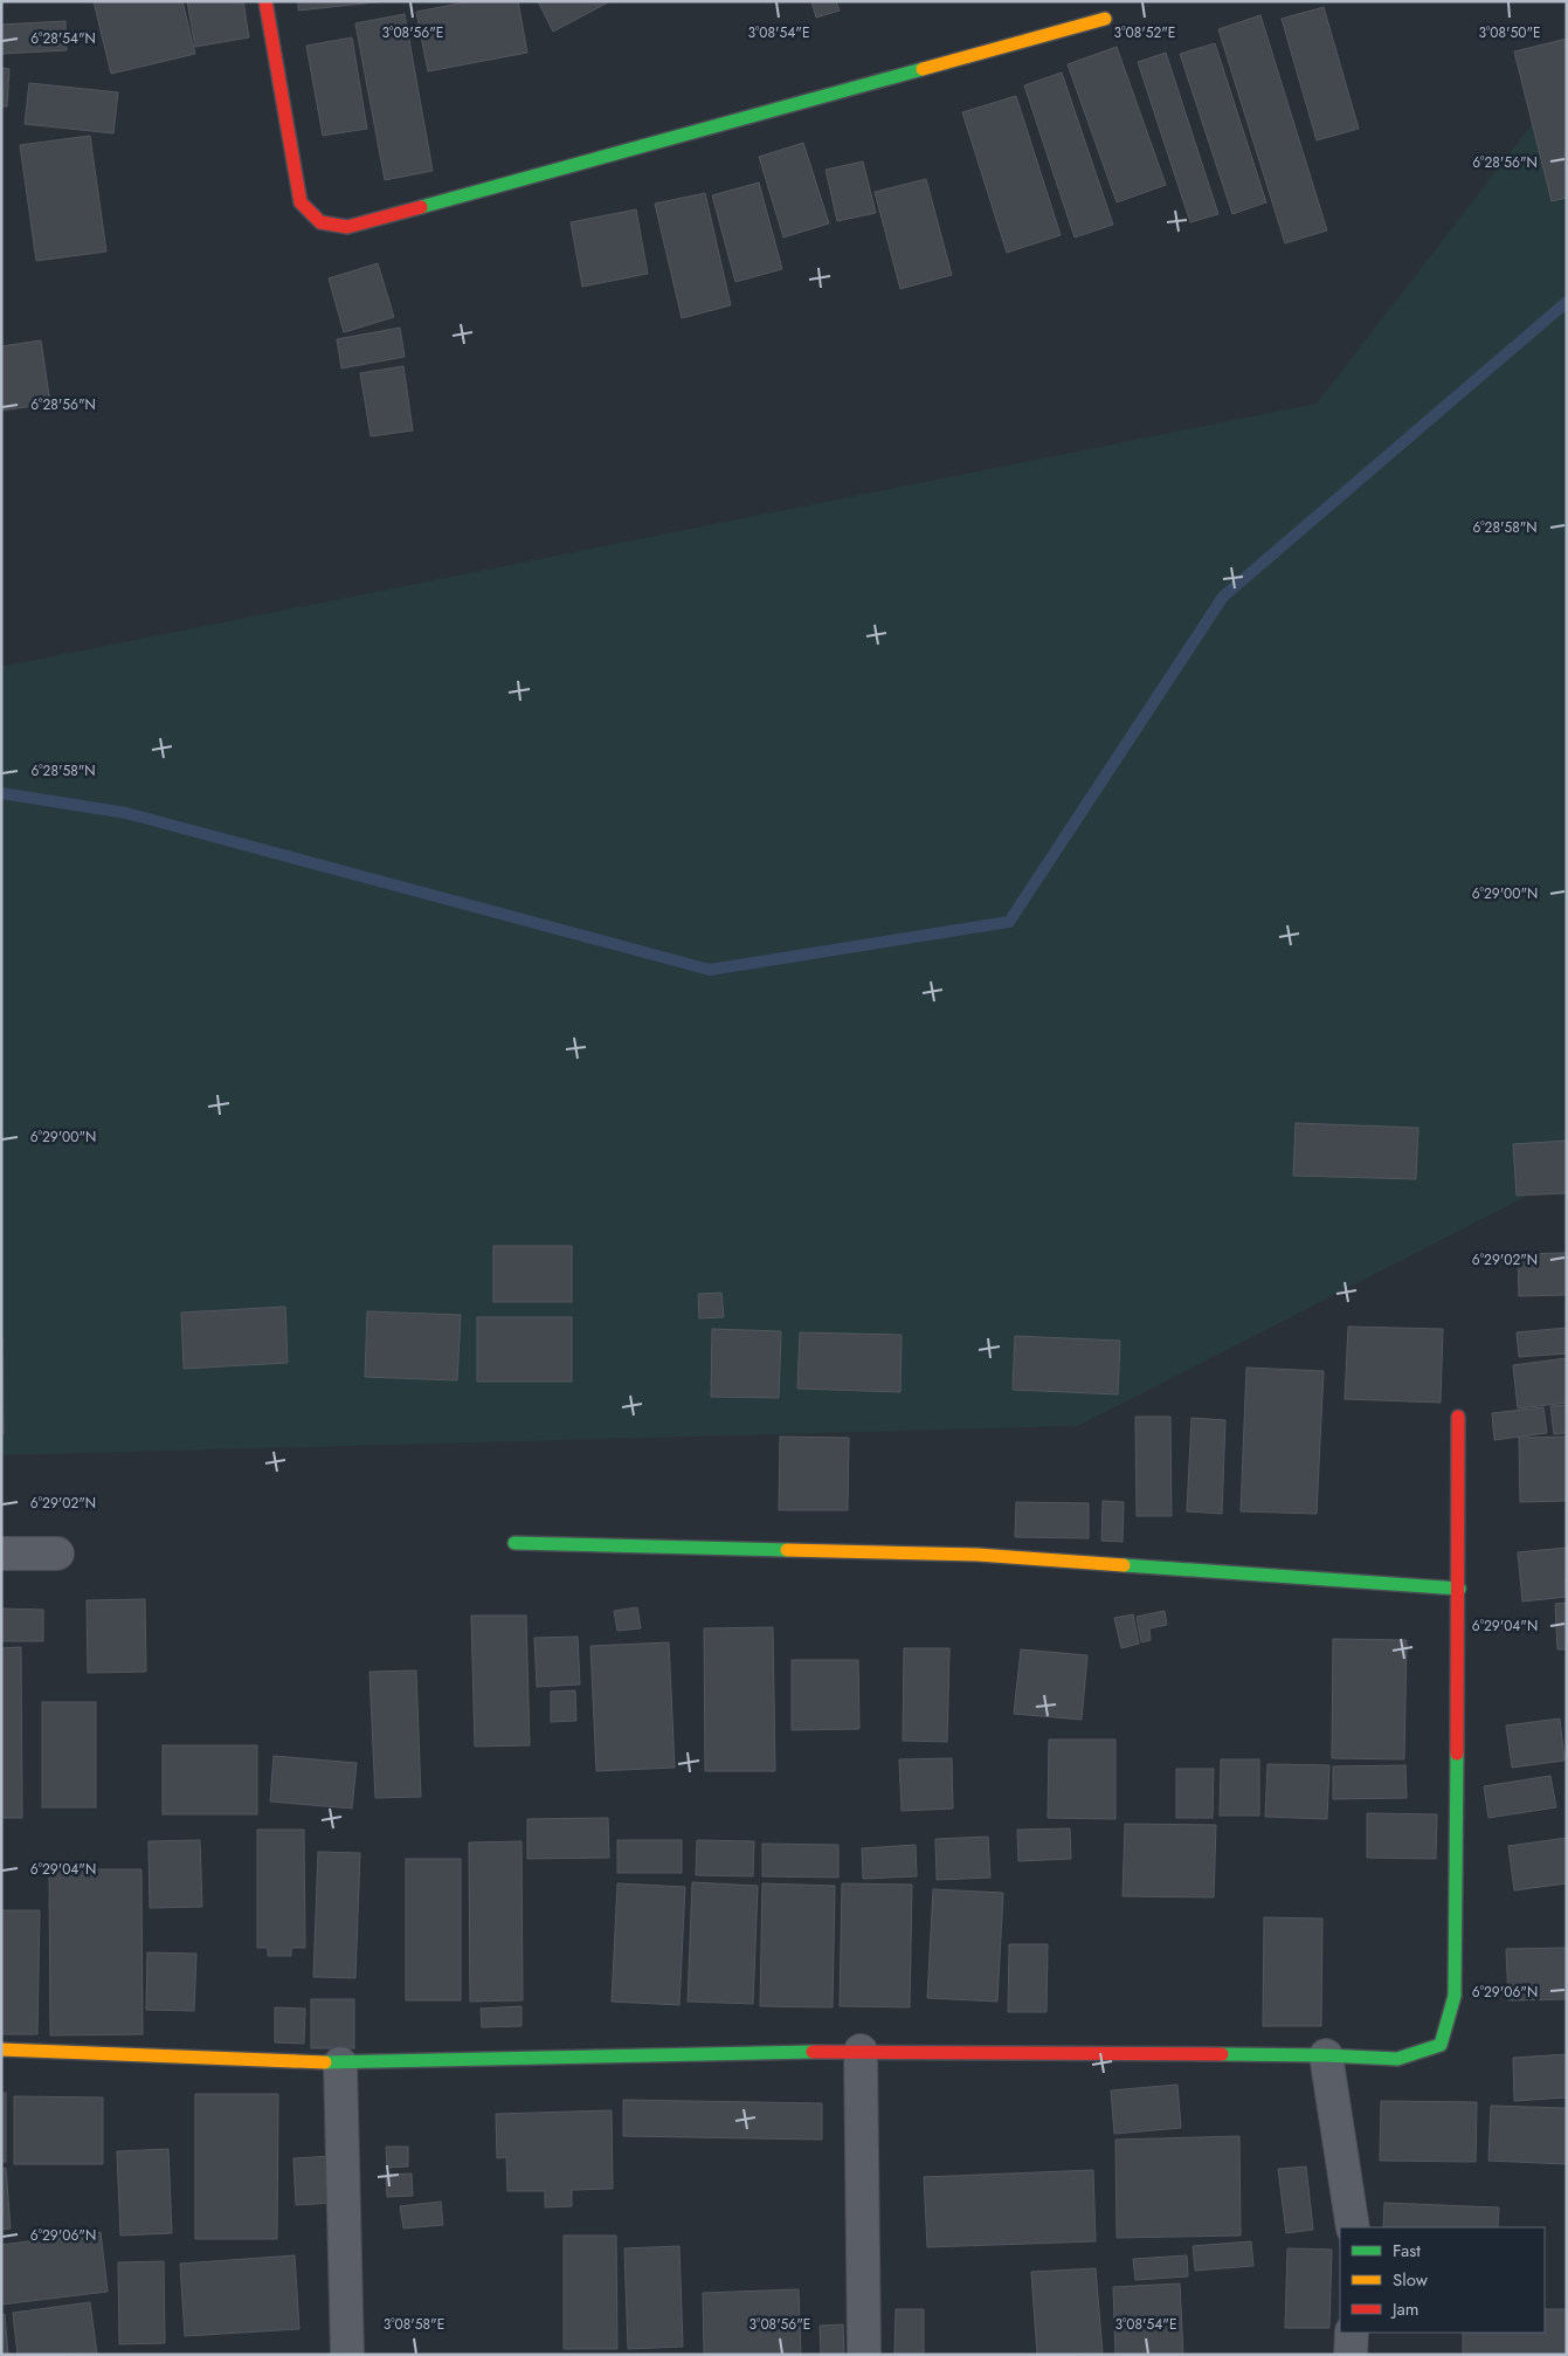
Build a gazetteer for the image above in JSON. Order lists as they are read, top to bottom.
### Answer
{
  "legend": ["Fast", "Slow", "Jam"],
  "coordinates": [
    "3°08'56\"E",
    "3°08'54\"E",
    "3°08'52\"E",
    "3°08'50\"E",
    "6°28'54\"N",
    "6°28'56\"N",
    "6°28'58\"N",
    "6°29'00\"N",
    "6°29'02\"N",
    "6°29'04\"N",
    "6°29'06\"N",
    "3°08'58\"E"
  ]
}
